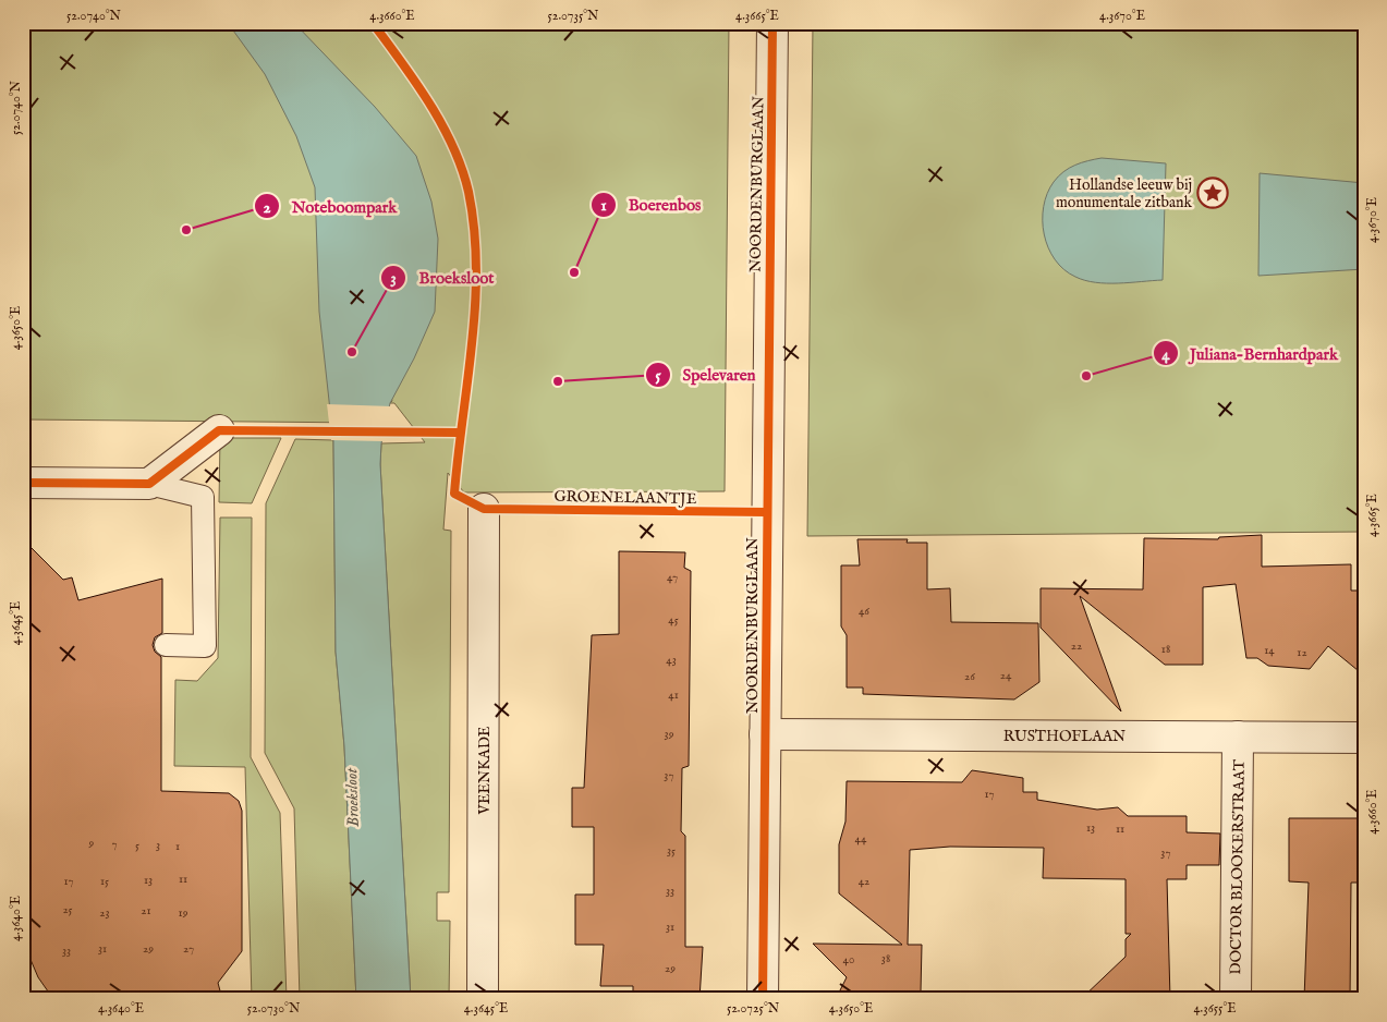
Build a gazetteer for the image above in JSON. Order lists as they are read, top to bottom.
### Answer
{
  "streets": {
    "street": [
      "NOORDENBURGLAAN",
      "RUSTHOFLAAN",
      "VEENKADE",
      "DOCTOR BLOOKERSTRAAT"
    ],
    "cycle path": ["GROENELAANTJE"]
  },
  "crossings": [
    ["NOORDENBURGLAAN", "RUSTHOFLAAN"],
    ["RUSTHOFLAAN", "DOCTOR BLOOKERSTRAAT"]
  ],
  "water": ["Broeksloot"],
  "places": {
    "place": ["Hollandse leeuw bij monumentale zitbank"],
    "other": [
      "Noteboompark",
      "Boerenbos",
      "Broeksloot",
      "Juliana-Bernhardpark",
      "Spelevaren"
    ]
  },
  "house_numbers": [
    "47",
    "46",
    "45",
    "22",
    "18",
    "14",
    "12",
    "43",
    "24",
    "26",
    "41",
    "39",
    "37",
    "17",
    "13",
    "11",
    "44",
    "9",
    "7",
    "5",
    "3",
    "1",
    "35",
    "37",
    "11",
    "13",
    "17",
    "15",
    "42",
    "33",
    "25",
    "21",
    "23",
    "19",
    "31",
    "31",
    "29",
    "27",
    "33",
    "38",
    "40",
    "29"
  ],
  "coordinates": [
    "52.0740°N",
    "4.3660°E",
    "52.0735°N",
    "4.3665°E",
    "4.3670°E",
    "4.3650°E",
    "4.3645°E",
    "4.3640°E",
    "52.0730°N",
    "52.0725°N",
    "4.3655°E"
  ]
}
